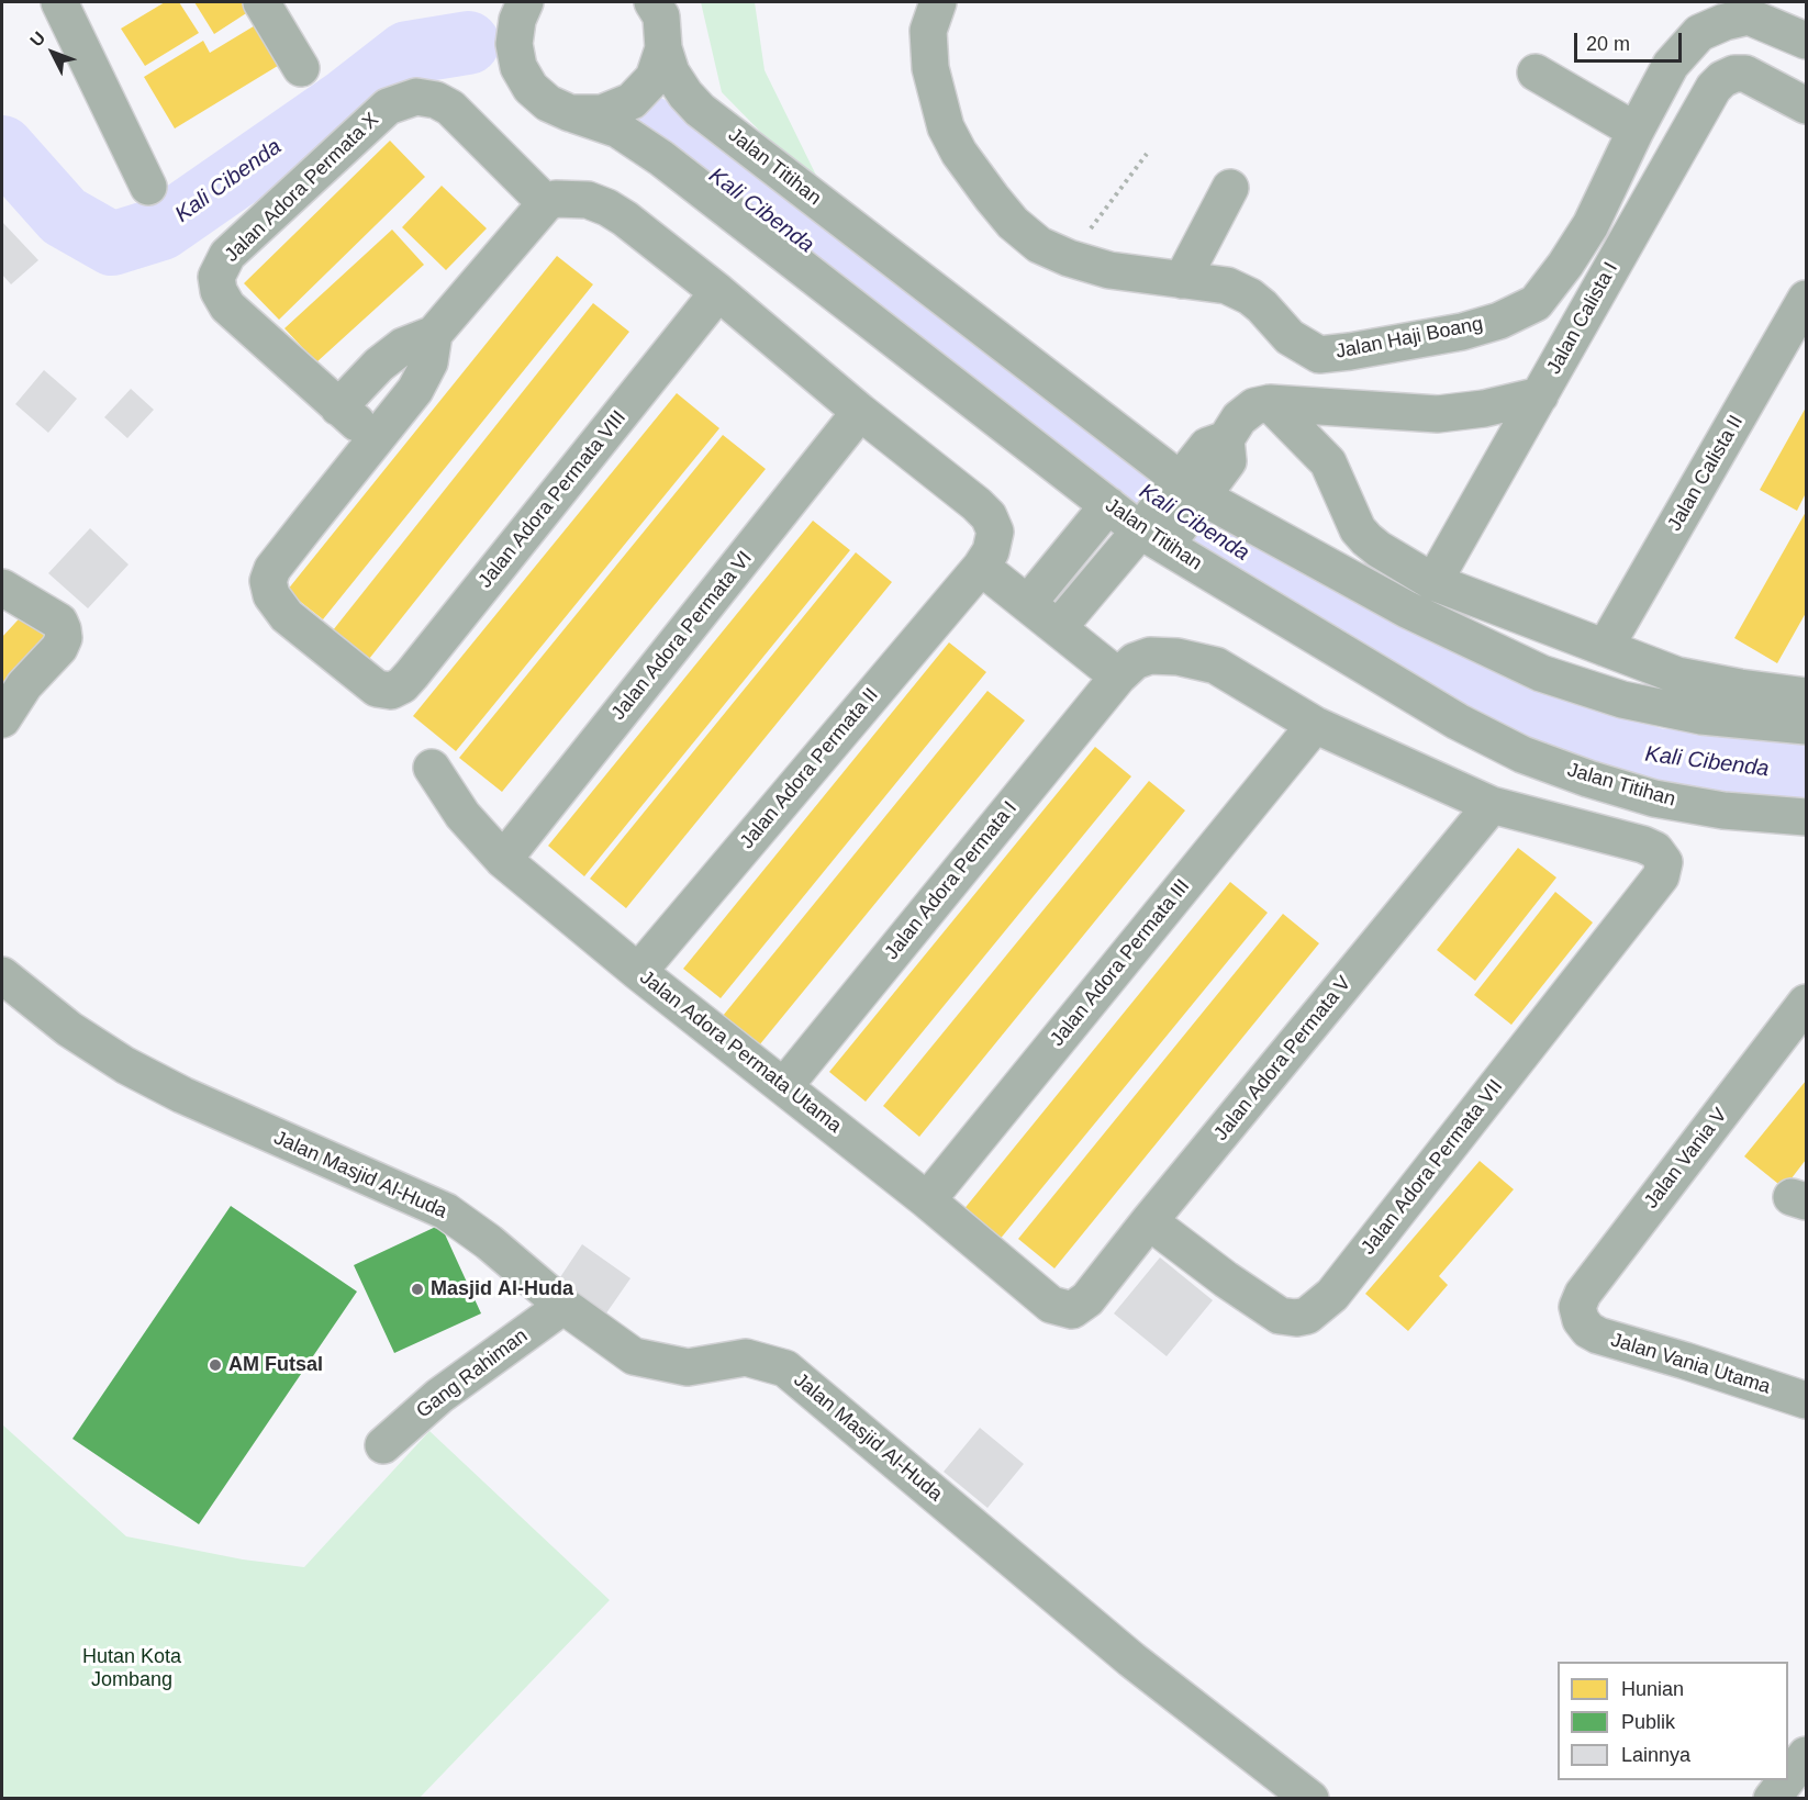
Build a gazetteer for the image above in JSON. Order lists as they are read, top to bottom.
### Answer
{
  "streets": {
    "street": [
      "Jalan Titihan",
      "Jalan Adora Permata X",
      "Jalan Calista I",
      "Jalan Haji Boang",
      "Jalan Calista II",
      "Jalan Adora Permata VIII",
      "Jalan Adora Permata VI",
      "Jalan Adora Permata II",
      "Jalan Adora Permata I",
      "Jalan Adora Permata III",
      "Jalan Adora Permata Utama",
      "Jalan Adora Permata V",
      "Jalan Vania V",
      "Jalan Adora Permata VII",
      "Jalan Masjid Al-Huda",
      "Jalan Vania Utama",
      "Gang Rahiman"
    ]
  },
  "crossings": [
    ["Jalan Adora Permata X", "Jalan Adora Permata VIII"],
    ["Jalan Adora Permata X", "Jalan Adora Permata II"],
    ["Jalan Adora Permata VIII", "Jalan Adora Permata II"],
    ["Jalan Adora Permata VI", "Jalan Adora Permata II"],
    ["Jalan Adora Permata VI", "Jalan Adora Permata Utama"],
    ["Jalan Adora Permata II", "Jalan Adora Permata Utama"],
    ["Jalan Adora Permata I", "Jalan Adora Permata Utama"],
    ["Jalan Adora Permata III", "Jalan Adora Permata Utama"],
    ["Jalan Adora Permata Utama", "Jalan Adora Permata V"],
    ["Jalan Adora Permata V", "Jalan Adora Permata VII"],
    ["Jalan Vania V", "Jalan Vania Utama"],
    ["Jalan Masjid Al-Huda", "Gang Rahiman"]
  ],
  "water": ["Kali Cibenda"],
  "parks": ["Hutan Kota Jombang"],
  "places": ["Masjid Al-Huda", "AM Futsal"],
  "legend": ["Hunian", "Publik", "Lainnya"],
  "scale_bar": "20 m",
  "north": "top left"
}
